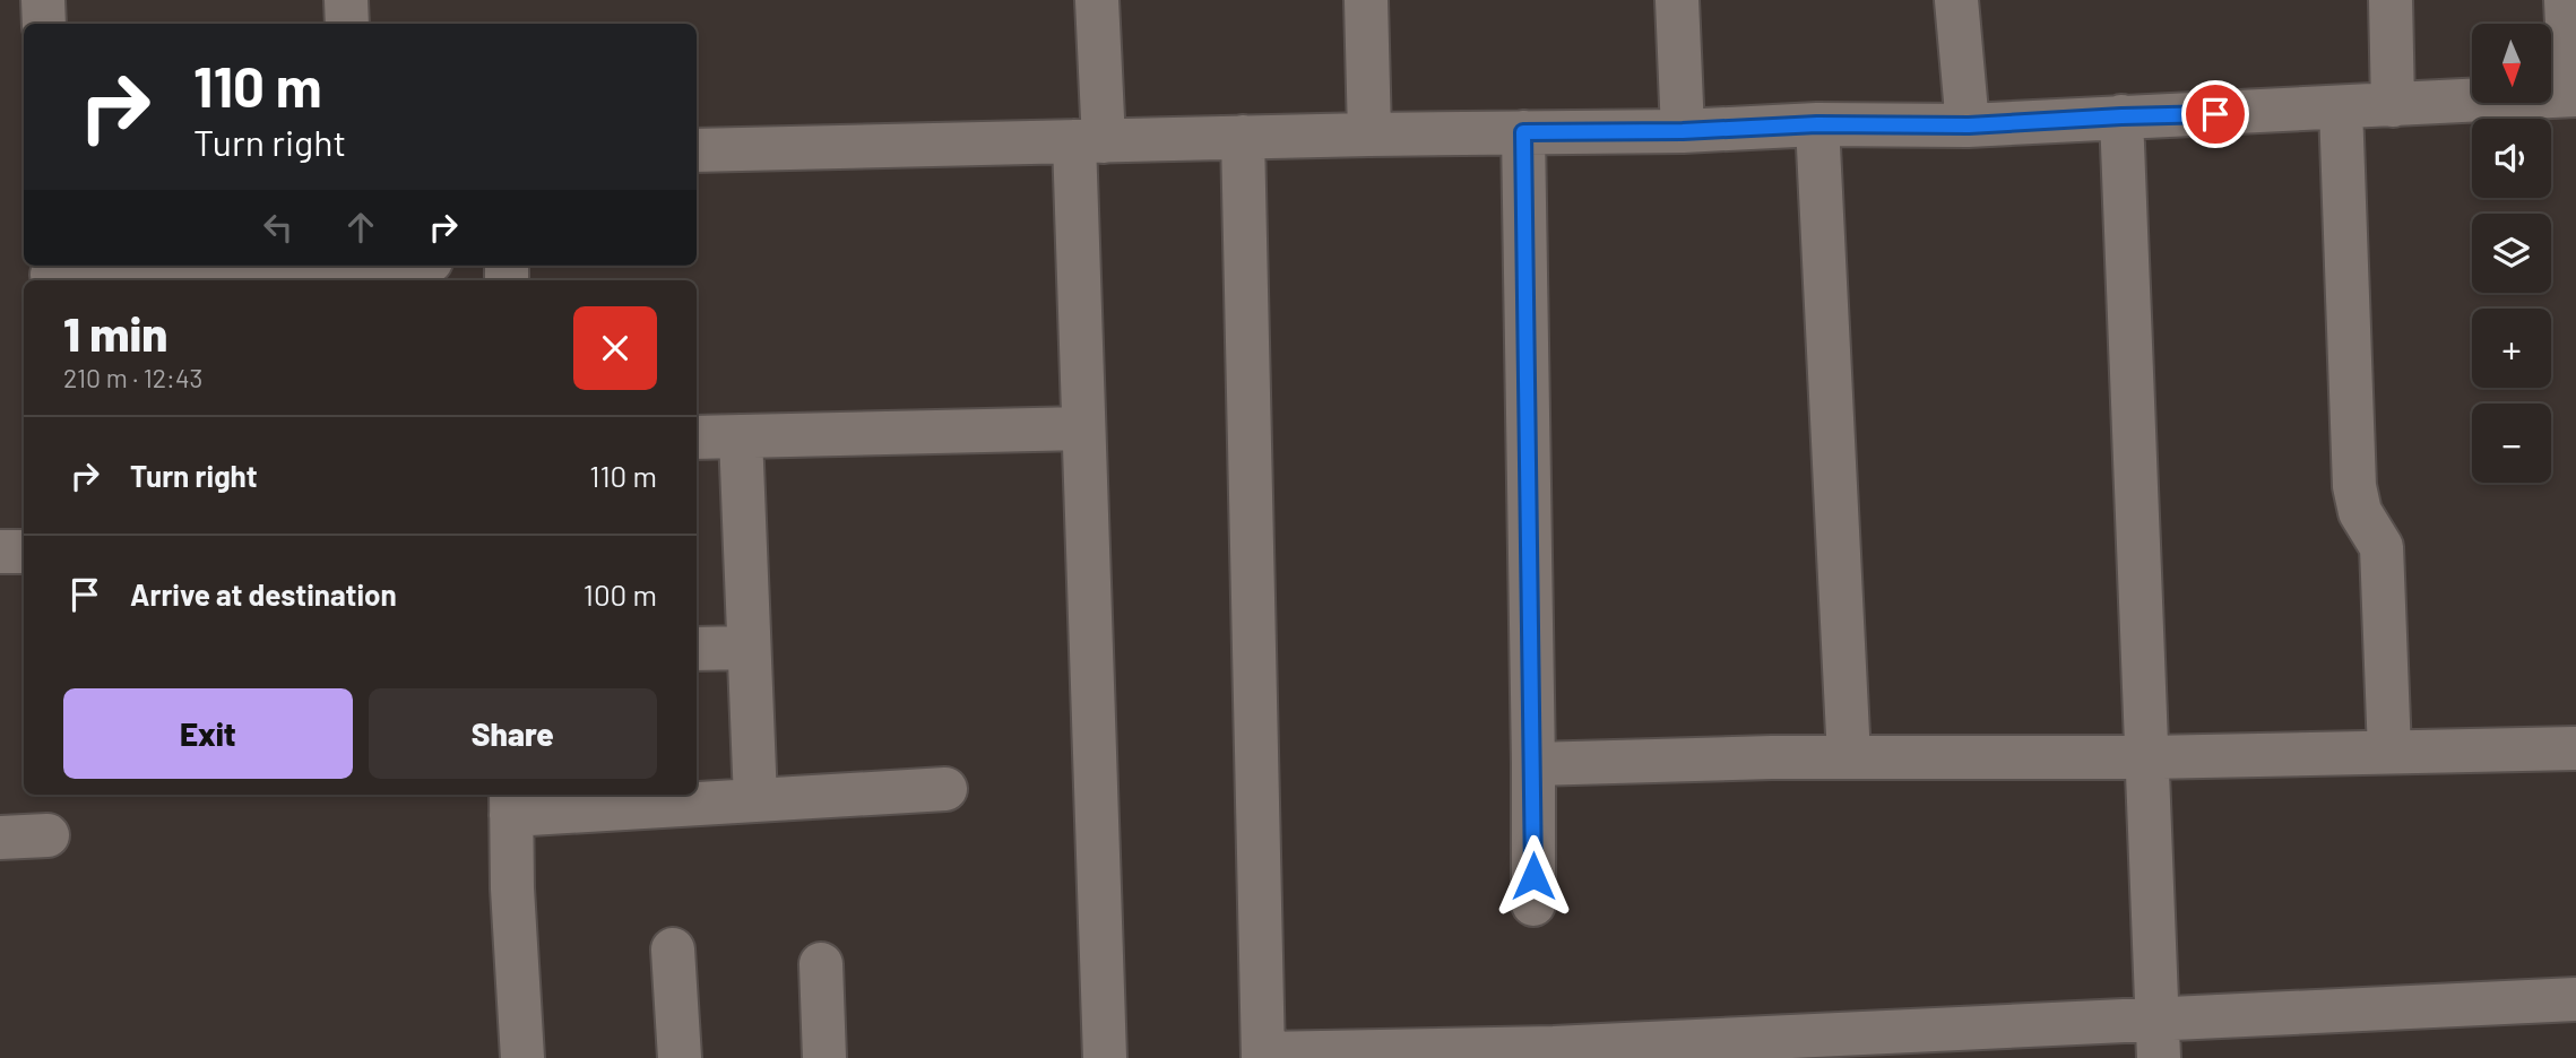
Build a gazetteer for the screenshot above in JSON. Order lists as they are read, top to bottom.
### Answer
{
  "north": "bottom",
  "page": {
    "map_buttons": ["+", "−"],
    "turn": ["110 m", "Turn right"],
    "heading": ["1 min", "210 m · 12:43"],
    "list": [
      {
        "name": "Turn right",
        "value": "110 m"
      },
      {
        "name": "Arrive at destination",
        "value": "100 m"
      }
    ],
    "buttons": ["Exit", "Share"]
  }
}
